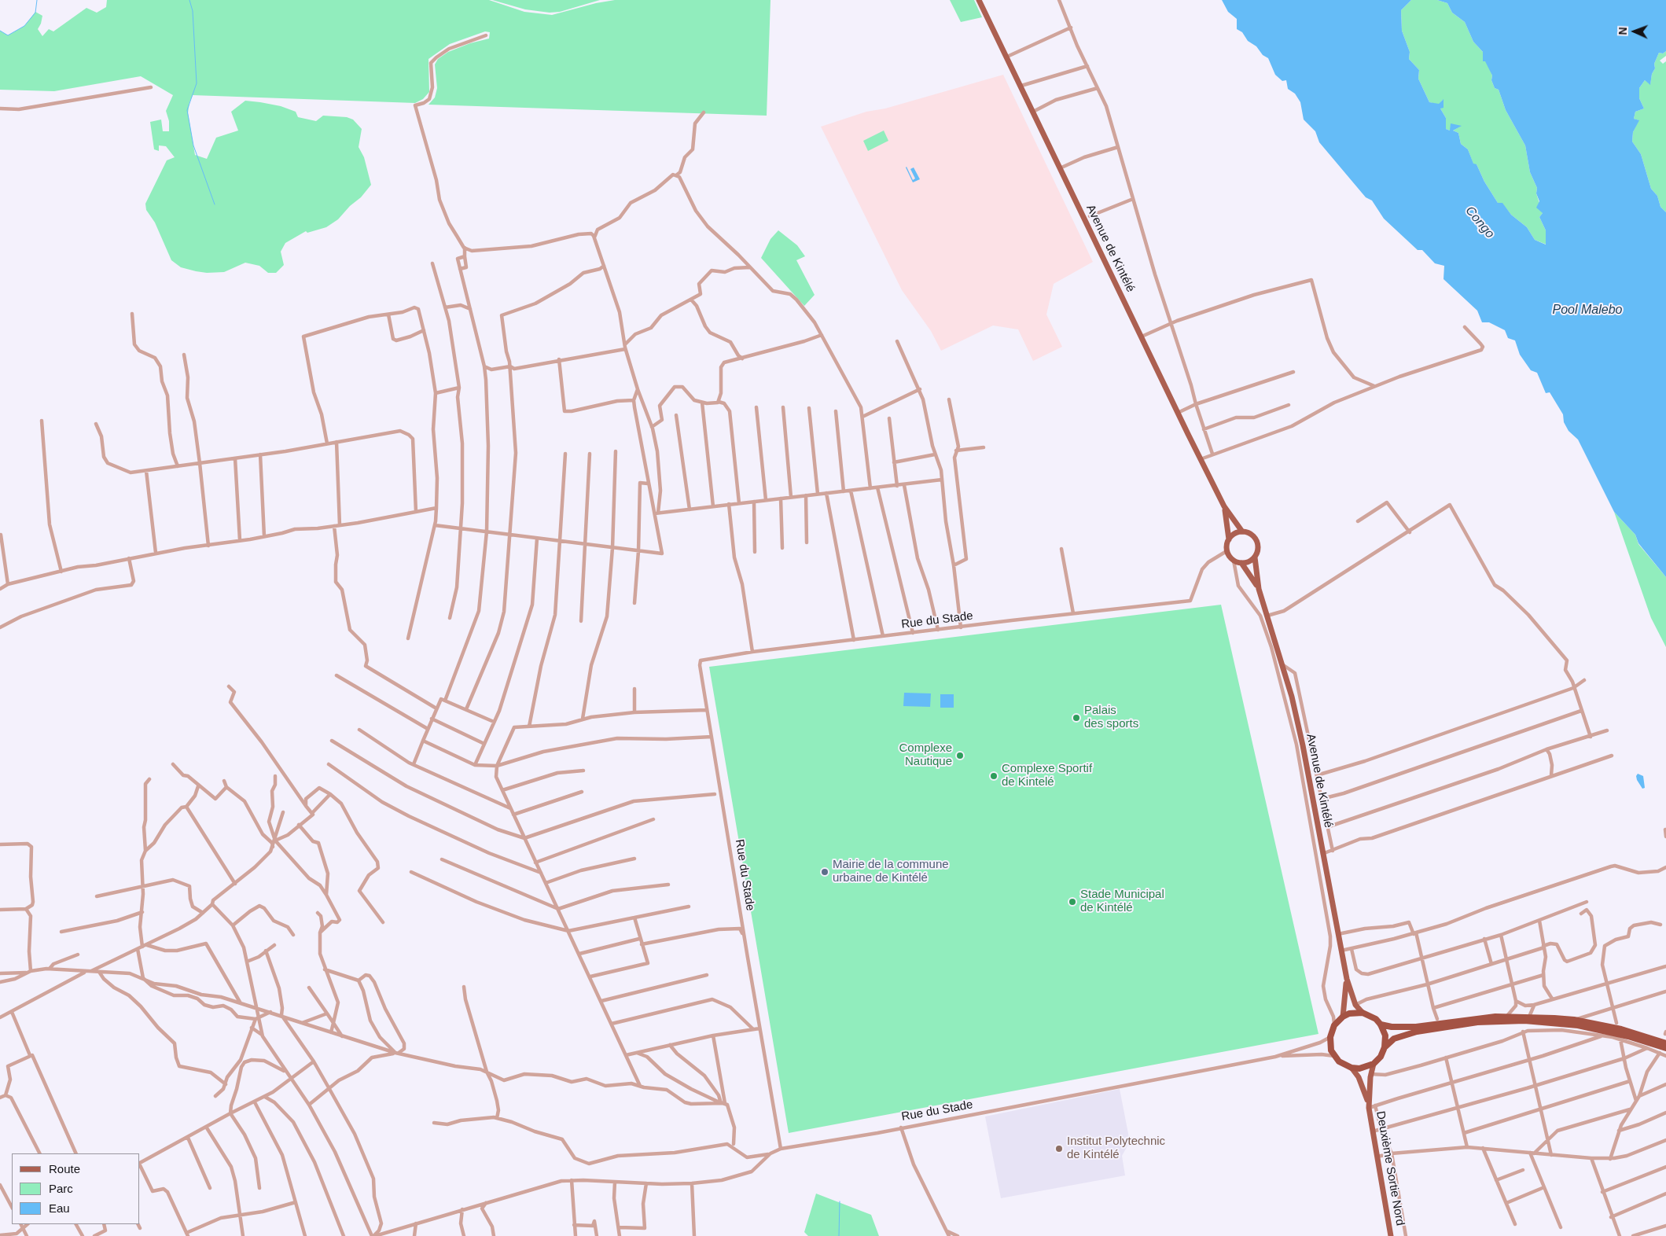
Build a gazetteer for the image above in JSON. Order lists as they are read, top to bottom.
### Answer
{
  "streets": {
    "main road": ["Avenue de Kintélé", "Deuxième Sortie Nord"],
    "street": ["Rue du Stade"]
  },
  "crossings": [
    ["Avenue de Kintélé", "Rue du Stade"],
    ["Avenue de Kintélé", "Deuxième Sortie Nord"],
    ["Rue du Stade", "Deuxième Sortie Nord"]
  ],
  "water": ["Congo", "Pool Malebo"],
  "places": [
    "Palais des sports",
    "Complexe Nautique",
    "Complexe Sportif de Kintelé",
    "Mairie de la commune urbaine de Kintélé",
    "Stade Municipal de Kintélé",
    "Institut Polytechnic de Kintélé"
  ],
  "legend": ["Route", "Parc", "Eau"],
  "north": "left"
}
